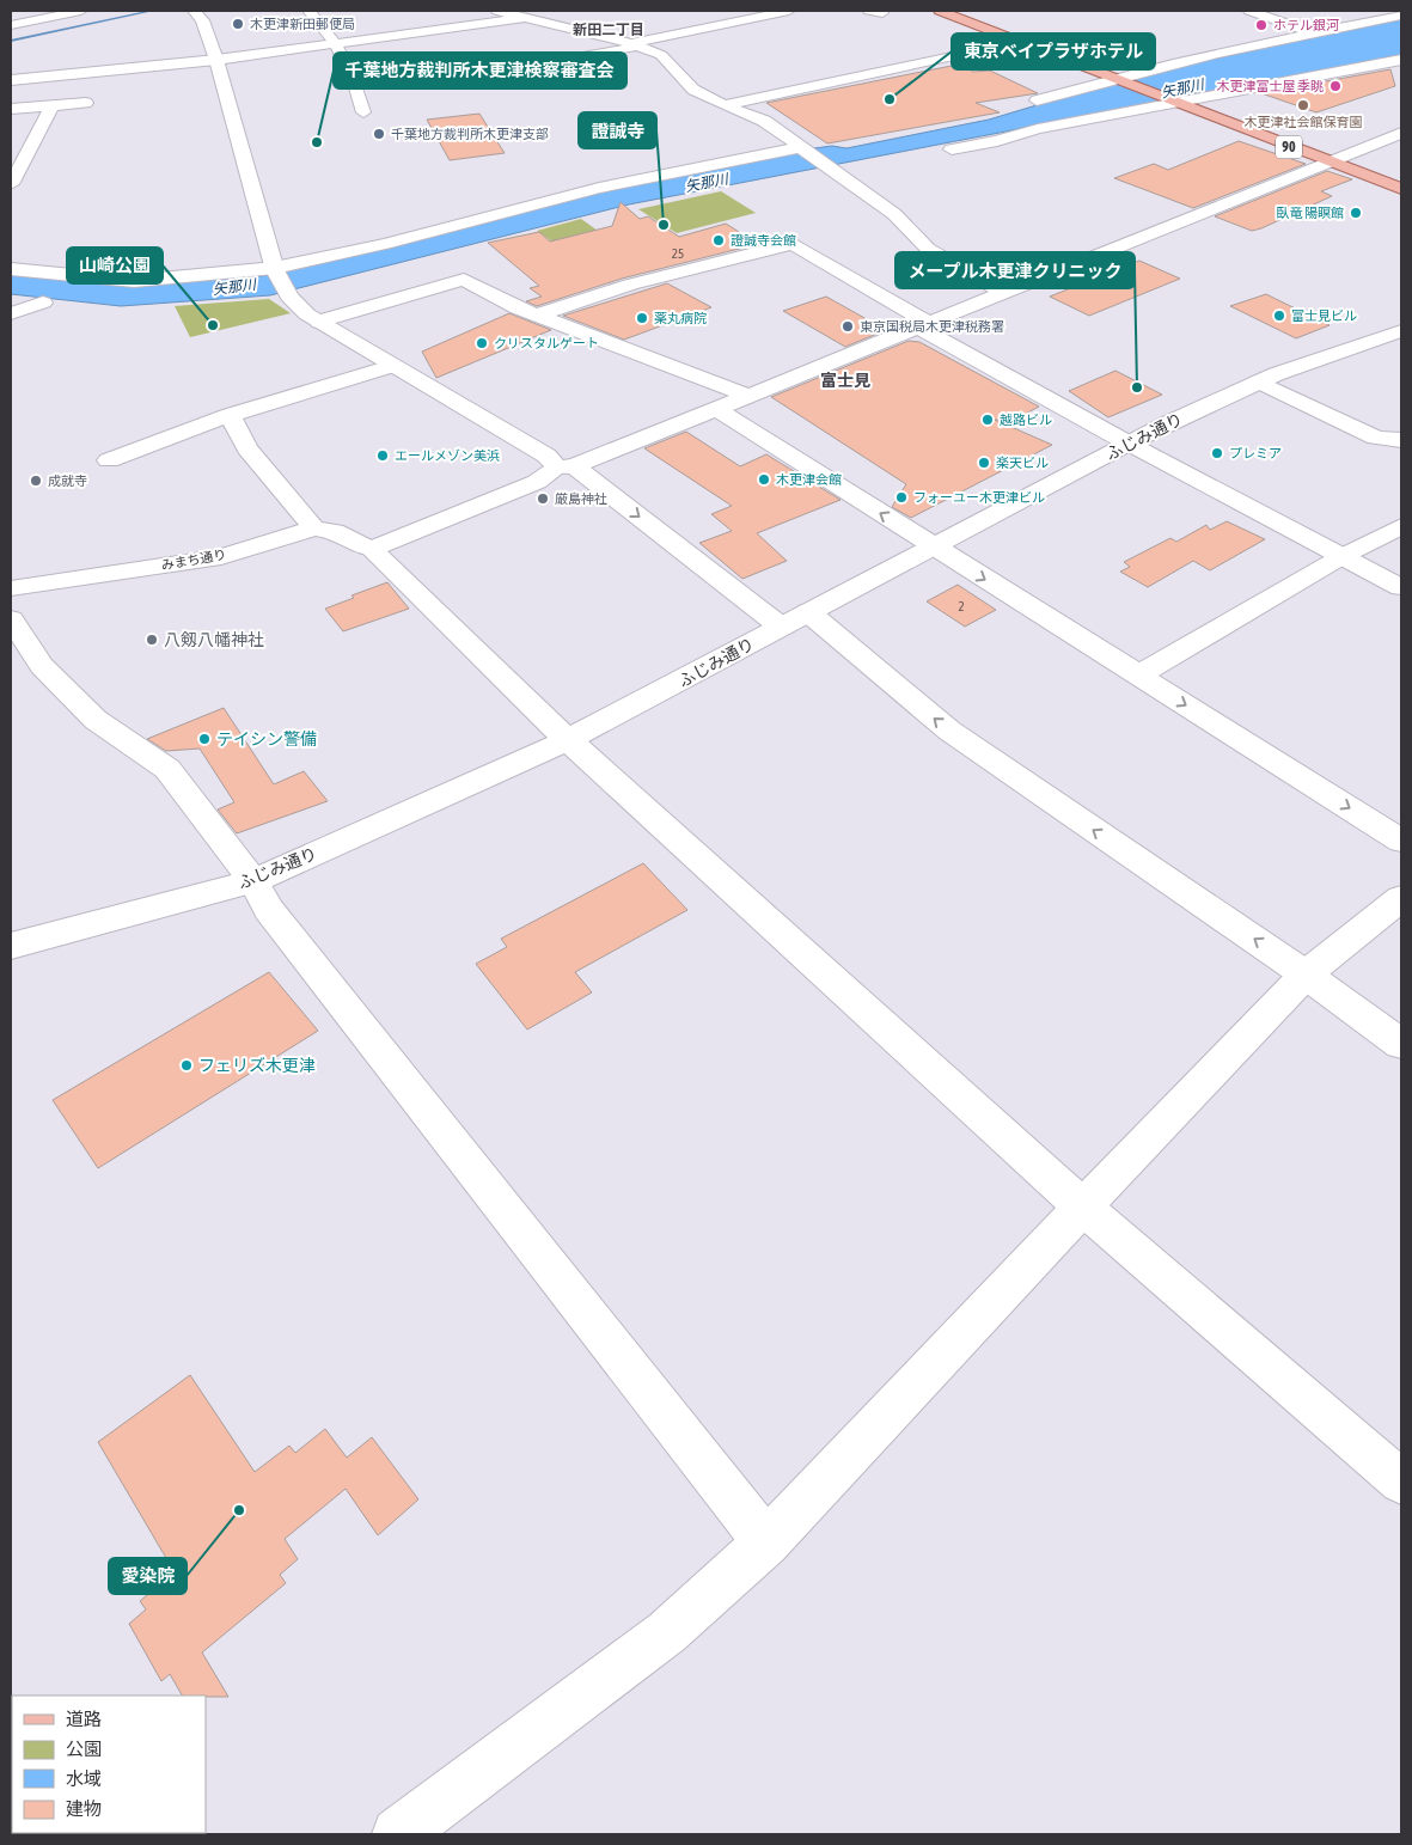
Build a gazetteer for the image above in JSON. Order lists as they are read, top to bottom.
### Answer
{
  "streets": {
    "main road": ["90"],
    "street": ["ふじみ通り", "みまち通り"]
  },
  "districts": ["新田二丁目", "富士見"],
  "water": ["矢那川"],
  "places": [
    "木更津新田郵便局",
    "ホテル銀河",
    "木更津富士屋 季眺",
    "東京ベイプラザホテル",
    "木更津社会館保育園",
    "千葉地方裁判所木更津支部",
    "千葉地方裁判所木更津検察審査会",
    "臥竜 陽瞑館",
    "證誠寺",
    "證誠寺会館",
    "富士見ビル",
    "薬丸病院",
    "山崎公園",
    "東京国税局木更津税務署",
    "クリスタルゲート",
    "メープル木更津クリニック",
    "越路ビル",
    "プレミア",
    "エールメゾン美浜",
    "楽天ビル",
    "木更津会館",
    "成就寺",
    "フォーユー木更津ビル",
    "厳島神社",
    "八剱八幡神社",
    "テイシン警備",
    "フェリズ木更津",
    "愛染院"
  ],
  "house_numbers": ["25", "2"],
  "legend": [
    "道路",
    "公園",
    "水域",
    "建物"
  ]
}
